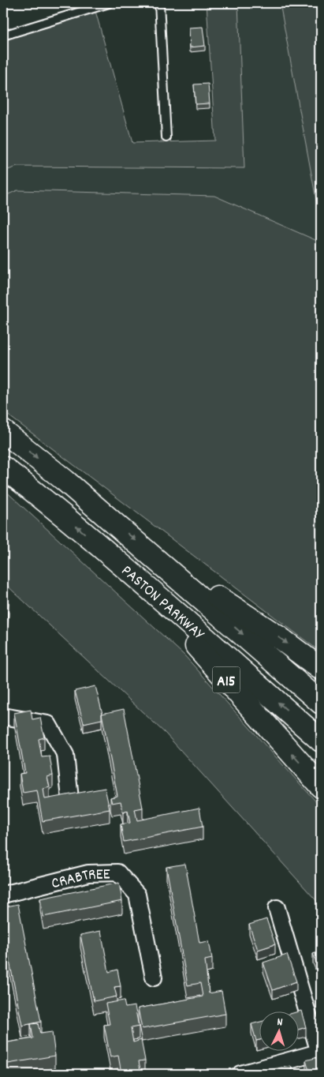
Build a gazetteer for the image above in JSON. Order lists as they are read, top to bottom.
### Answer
{
  "streets": {
    "highway": ["PASTON PARKWAY", "A15"],
    "street": ["CRABTREE"]
  },
  "crossings": [
    ["PASTON PARKWAY", "A15"]
  ],
  "north": "top"
}
